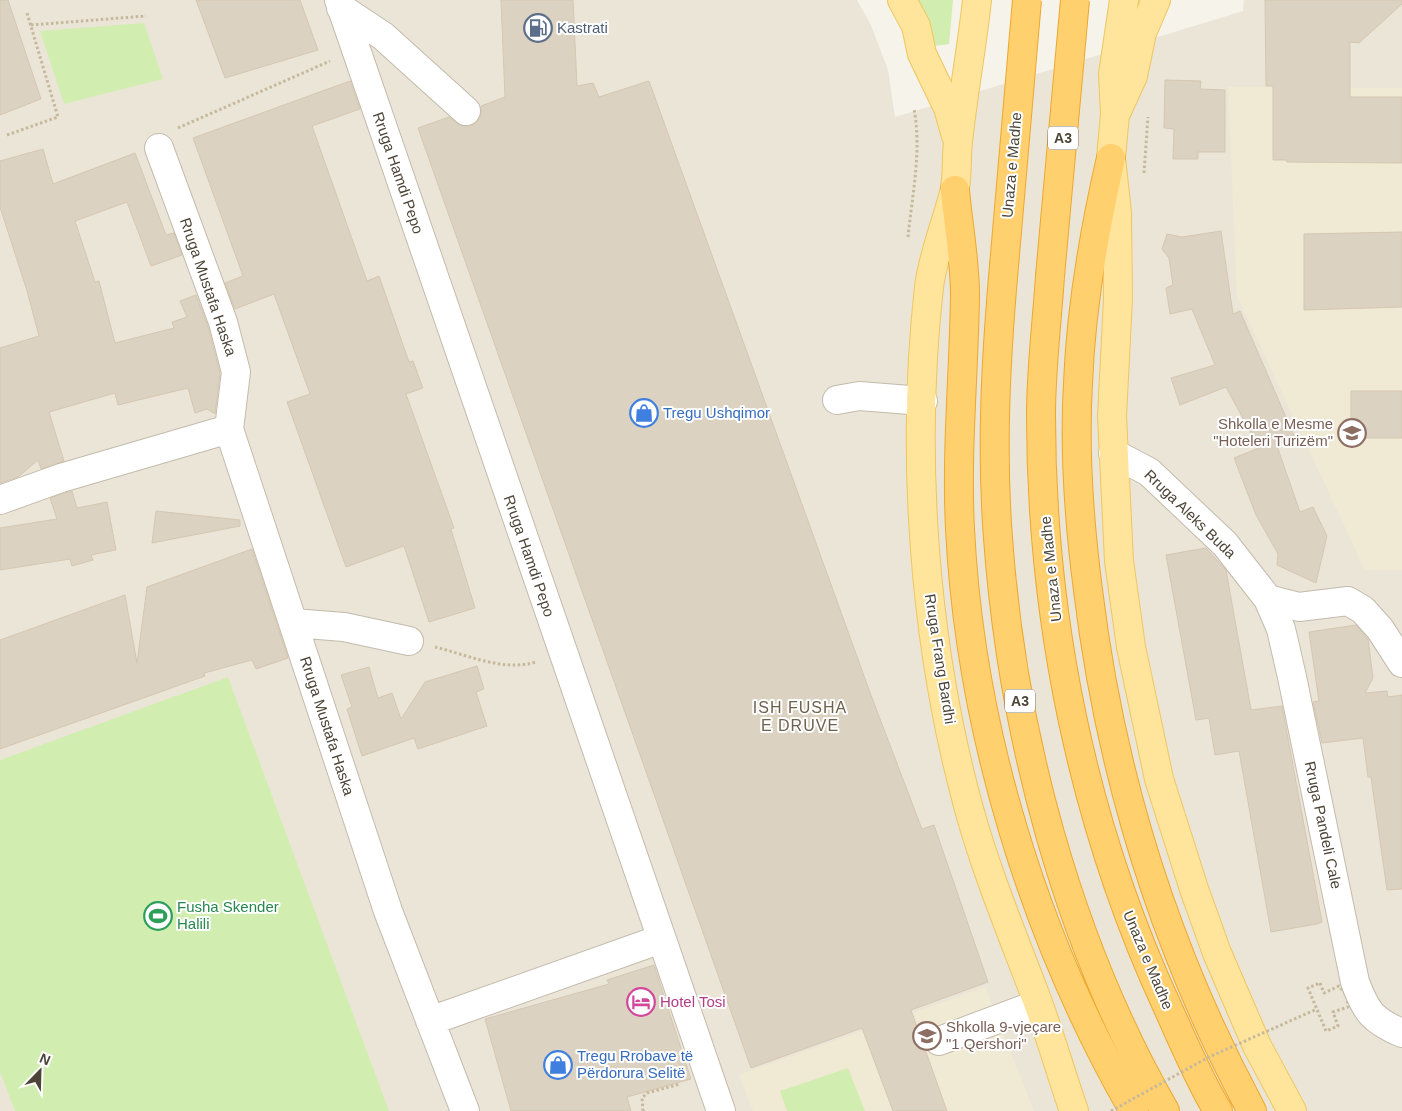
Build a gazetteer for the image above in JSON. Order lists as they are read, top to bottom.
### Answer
{
  "streets": {
    "highway": ["A3", "Unaza e Madhe"],
    "main road": ["Rruga Frang Bardhi"],
    "street": [
      "Rruga Hamdi Pepo",
      "Rruga Mustafa Haska",
      "Rruga Aleks Buda",
      "Rruga Pandeli Cale"
    ]
  },
  "crossings": [
    ["Rruga Aleks Buda", "Rruga Pandeli Cale"]
  ],
  "districts": ["ISH FUSHA E DRUVE"],
  "places": {
    "fuel station": ["Kastrati"],
    "shop": ["Tregu Ushqimor", "Tregu Rrobave të Përdorura Selitë"],
    "school or university": ["Shkolla e Mesme \"Hoteleri Turizëm\"", "Shkolla 9-vjeçare \"1 Qershori\""],
    "sports": ["Fusha Skender Halili"],
    "hotel": ["Hotel Tosi"]
  },
  "north": "top right"
}
